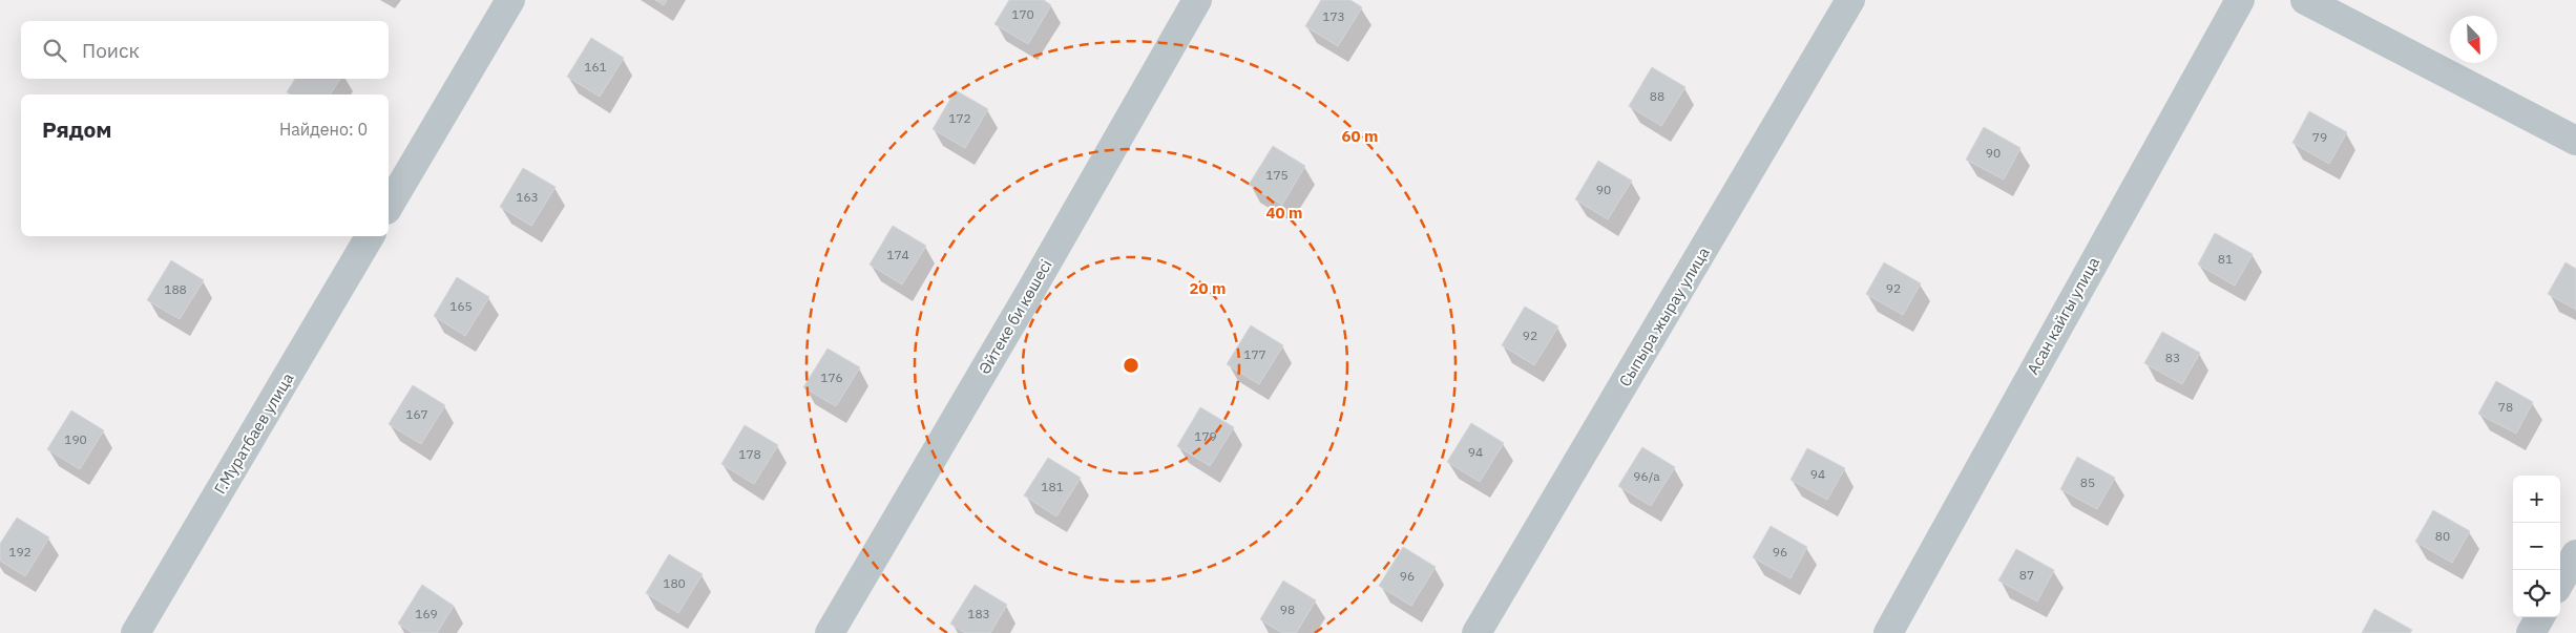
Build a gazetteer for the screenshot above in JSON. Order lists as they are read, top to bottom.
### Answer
{
  "streets": {
    "street": [
      "Асан кайгы улица",
      "Әйтеке би көшесі",
      "Сыпыра жырау улица",
      "Г.Муратбаев улица"
    ]
  },
  "house_numbers": [
    "170",
    "173",
    "161",
    "88",
    "172",
    "79",
    "90",
    "175",
    "90",
    "163",
    "174",
    "81",
    "92",
    "188",
    "165",
    "92",
    "177",
    "83",
    "176",
    "78",
    "167",
    "179",
    "190",
    "94",
    "178",
    "94",
    "96/а",
    "85",
    "181",
    "80",
    "192",
    "96",
    "87",
    "96",
    "180",
    "98",
    "169",
    "183"
  ],
  "north": "bottom right",
  "page": {
    "search": "Поиск",
    "heading": ["Рядом", "Найдено: 0"],
    "map_buttons": ["+", "−"]
  },
  "rings": ["60 m", "40 m", "20 m"]
}
